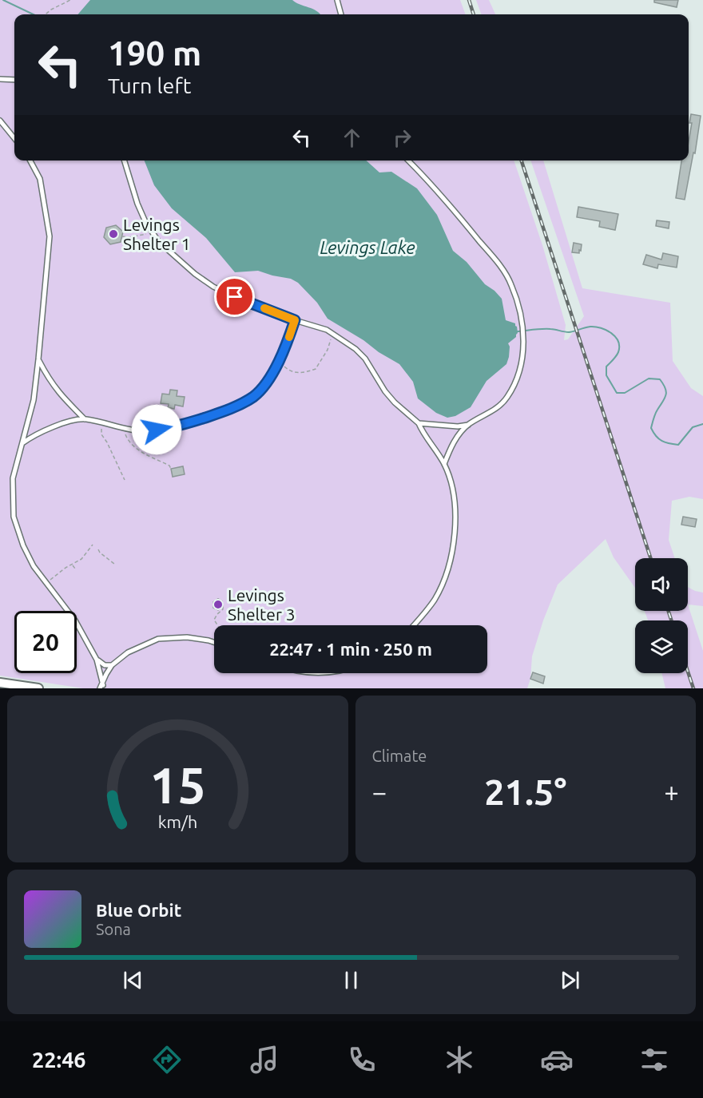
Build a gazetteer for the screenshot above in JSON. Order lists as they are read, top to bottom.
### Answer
{
  "water": ["Levings Lake"],
  "places": ["Levings Shelter 1", "Levings Shelter 3"],
  "page": {
    "turn": ["190 m", "Turn left"],
    "limit": "20",
    "trip": "22:47 · 1 min · 250 m",
    "tile": "Climate",
    "heat": ["−", "21.5°", "+"],
    "song": ["Blue Orbit", "Sona"],
    "tabs": "22:46",
    "gauge": ["15", "km/h"]
  }
}
